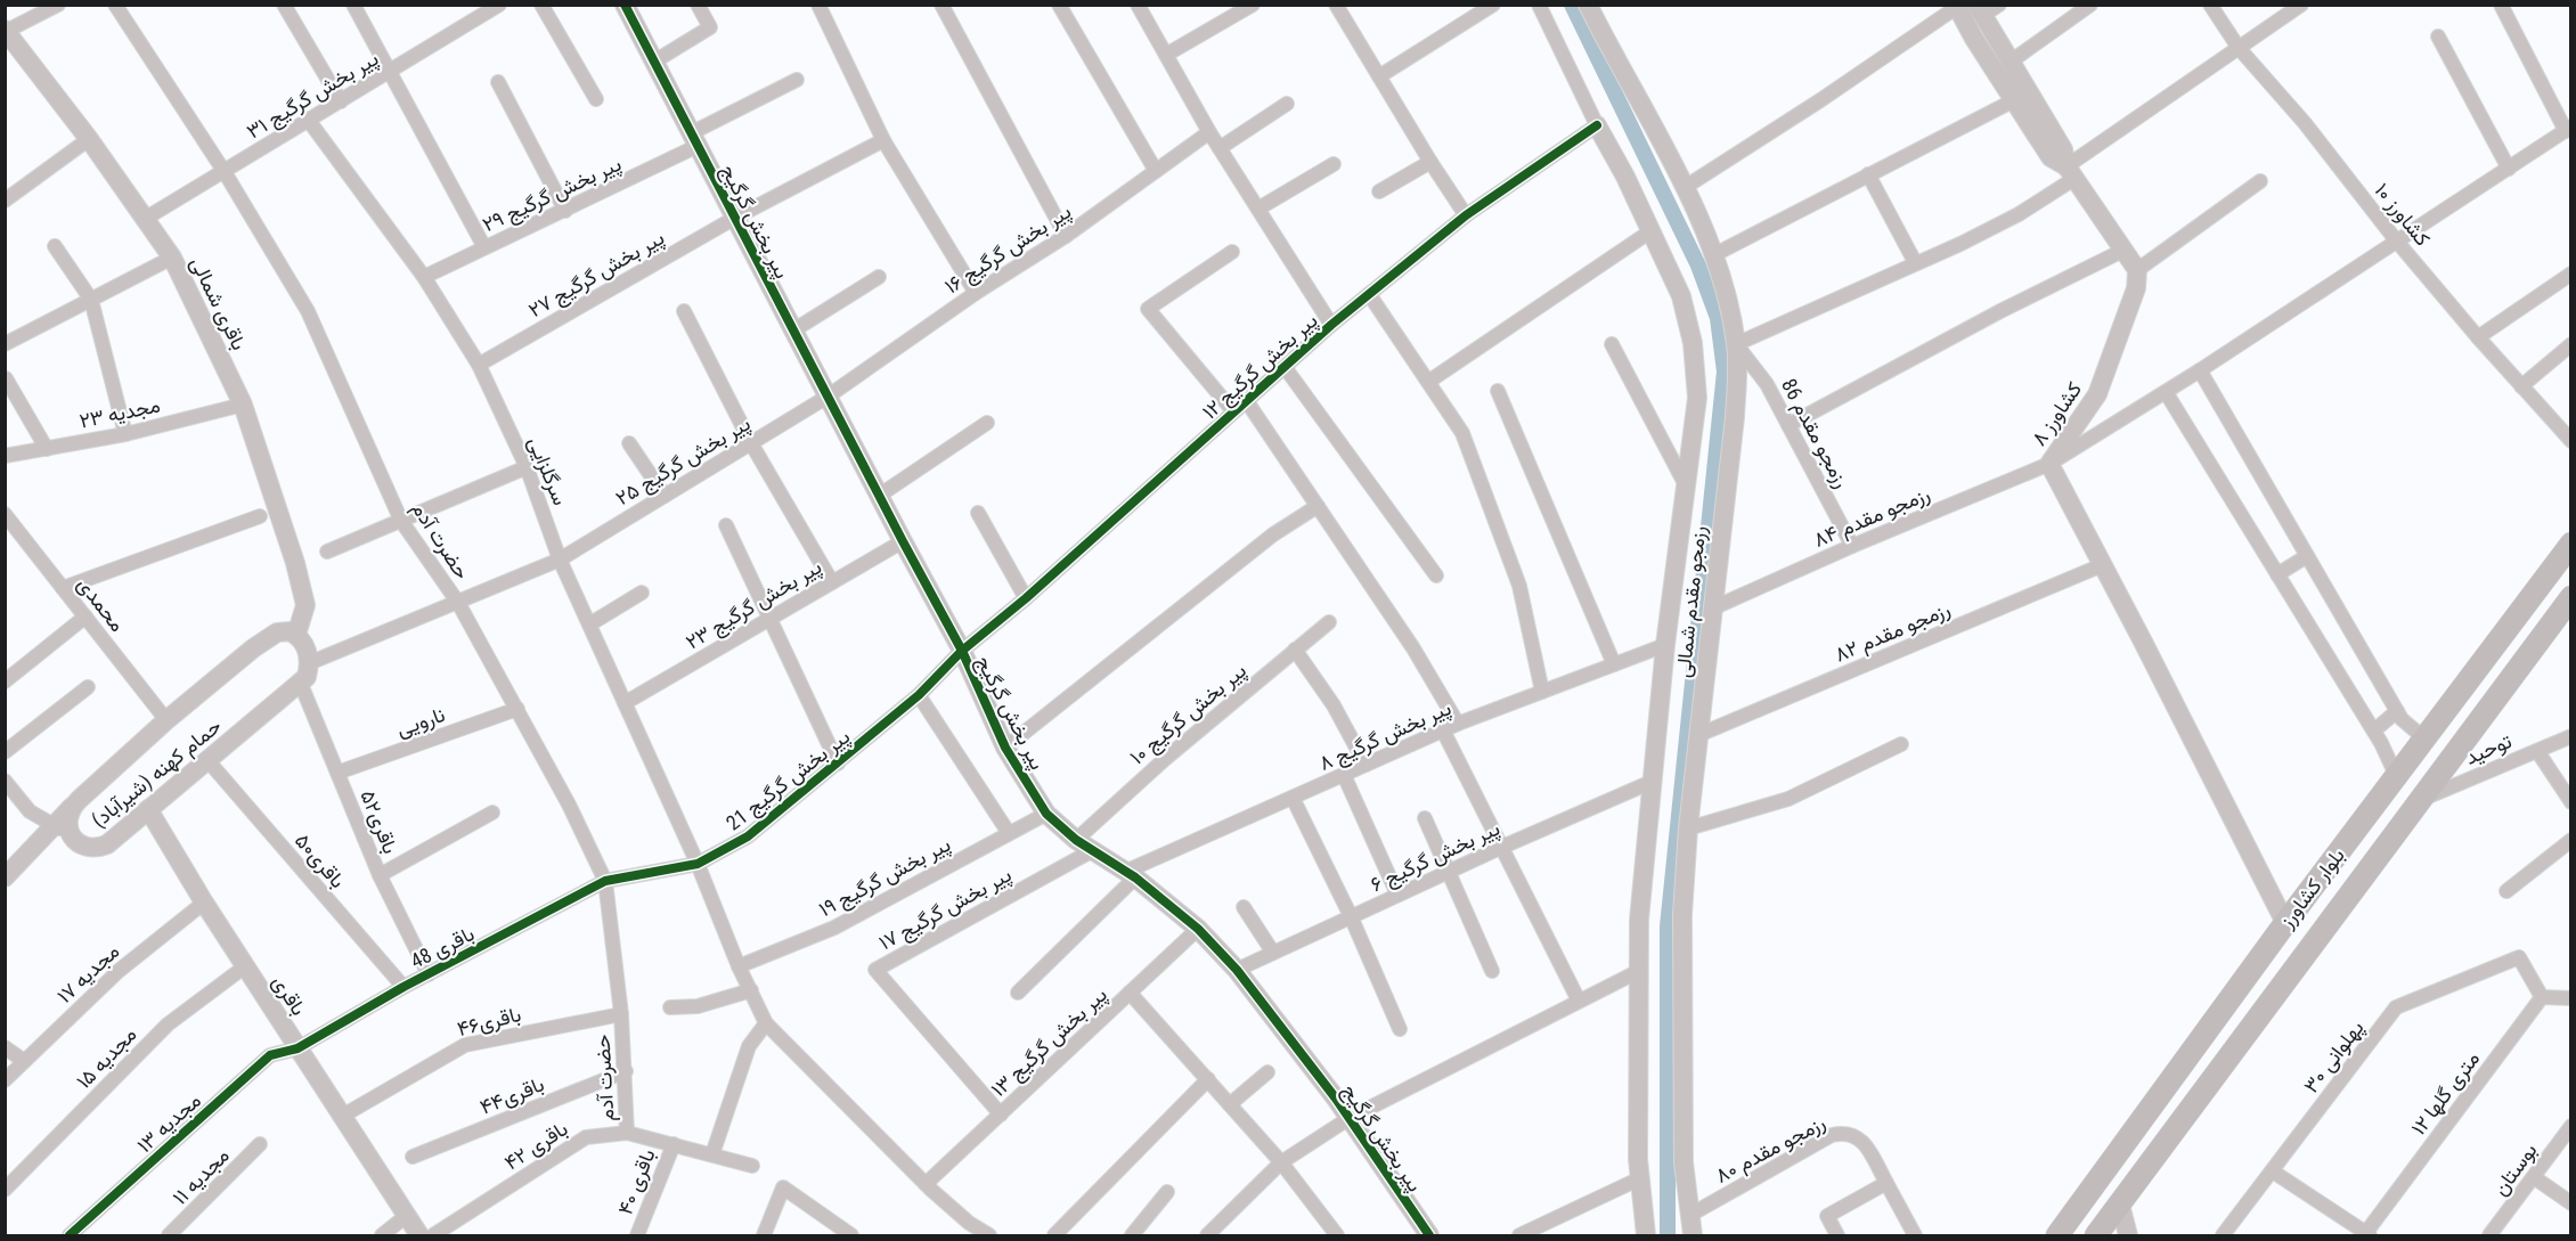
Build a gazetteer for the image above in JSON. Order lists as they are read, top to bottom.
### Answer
{
  "streets": {
    "main road": ["بلوار کشاورز"],
    "street": [
      "پیر بخش گرگیج ۳۱",
      "پیر بخش گرگیج ۲۹",
      "کشاورز ۱۰",
      "پیر بخش گرگیج",
      "پیر بخش گرگیج ۱۶",
      "پیر بخش گرگیج ۲۷",
      "باقری شمالی",
      "پیر بخش گرگیج ۱۲",
      "مجدیه ۲۳",
      "کشاورز ۸",
      "رزمجو مقدم 86",
      "پیر بخش گرگیج ۲۵",
      "سرگلزایی",
      "رزمجو مقدم ۸۴",
      "حضرت آدم",
      "رزمجو مقدم شمالی",
      "محمدی",
      "پیر بخش گرگیج ۲۳",
      "رزمجو مقدم ۸۲",
      "پیر بخش گرگیج ۱۰",
      "نارویی",
      "پیر بخش گرگیج ۸",
      "توحید",
      "حمام کهنه (شیرآباد)",
      "پیر بخش گرگیج 21",
      "باقری۵۲",
      "پیر بخش گرگیج ۶",
      "باقری۵۰",
      "پیر بخش گرگیج ۱۹",
      "پیر بخش گرگیج ۱۷",
      "باقری 48",
      "مجدیه ۱۷",
      "باقری",
      "باقری۴۶",
      "پیر بخش گرگیج ۱۳",
      "پهلوانی ۳۰",
      "مجدیه ۱۵",
      "۱۲ متری گلها",
      "باقری۴۴",
      "مجدیه ۱۳",
      "باقری ۴۲",
      "رزمجو مقدم ۸۰",
      "بوستان",
      "مجدیه ۱۱",
      "باقری ۴۰"
    ]
  },
  "crossings": [
    ["پیر بخش گرگیج ۳۱", "باقری شمالی"],
    ["پیر بخش گرگیج ۳۱", "سرگلزایی"],
    ["پیر بخش گرگیج ۳۱", "حضرت آدم"],
    ["پیر بخش گرگیج ۲۹", "پیر بخش گرگیج"],
    ["پیر بخش گرگیج ۲۹", "سرگلزایی"],
    ["کشاورز ۱۰", "رزمجو مقدم ۸۴"],
    ["پیر بخش گرگیج", "پیر بخش گرگیج ۱۶"],
    ["پیر بخش گرگیج", "پیر بخش گرگیج ۲۷"],
    ["پیر بخش گرگیج", "پیر بخش گرگیج ۱۲"],
    ["پیر بخش گرگیج", "پیر بخش گرگیج ۲۵"],
    ["پیر بخش گرگیج", "پیر بخش گرگیج ۲۳"],
    ["پیر بخش گرگیج", "پیر بخش گرگیج ۱۰"],
    ["پیر بخش گرگیج", "پیر بخش گرگیج ۸"],
    ["پیر بخش گرگیج", "پیر بخش گرگیج 21"],
    ["پیر بخش گرگیج", "پیر بخش گرگیج ۶"],
    ["پیر بخش گرگیج", "پیر بخش گرگیج ۱۹"],
    ["پیر بخش گرگیج", "پیر بخش گرگیج ۱۷"],
    ["پیر بخش گرگیج", "پیر بخش گرگیج ۱۳"],
    ["پیر بخش گرگیج ۱۶", "پیر بخش گرگیج ۲۵"],
    ["پیر بخش گرگیج ۲۷", "سرگلزایی"],
    ["باقری شمالی", "مجدیه ۲۳"],
    ["باقری شمالی", "حمام کهنه (شیرآباد)"],
    ["پیر بخش گرگیج ۱۲", "پیر بخش گرگیج 21"],
    ["کشاورز ۸", "رزمجو مقدم ۸۴"],
    ["کشاورز ۸", "رزمجو مقدم ۸۲"],
    ["کشاورز ۸", "بلوار کشاورز"],
    ["رزمجو مقدم 86", "رزمجو مقدم ۸۴"],
    ["رزمجو مقدم 86", "رزمجو مقدم شمالی"],
    ["پیر بخش گرگیج ۲۵", "سرگلزایی"],
    ["پیر بخش گرگیج ۲۵", "حضرت آدم"],
    ["پیر بخش گرگیج ۲۵", "حمام کهنه (شیرآباد)"],
    ["سرگلزایی", "پیر بخش گرگیج ۲۳"],
    ["سرگلزایی", "پیر بخش گرگیج 21"],
    ["سرگلزایی", "پیر بخش گرگیج ۱۹"],
    ["رزمجو مقدم ۸۴", "رزمجو مقدم شمالی"],
    ["حضرت آدم", "نارویی"],
    ["حضرت آدم", "پیر بخش گرگیج 21"],
    ["حضرت آدم", "باقری 48"],
    ["حضرت آدم", "باقری۴۶"],
    ["حضرت آدم", "باقری۴۴"],
    ["حضرت آدم", "باقری ۴۲"],
    ["رزمجو مقدم شمالی", "رزمجو مقدم ۸۲"],
    ["رزمجو مقدم شمالی", "رزمجو مقدم ۸۰"],
    ["محمدی", "حمام کهنه (شیرآباد)"],
    ["نارویی", "باقری۵۲"],
    ["توحید", "بلوار کشاورز"],
    ["حمام کهنه (شیرآباد)", "باقری۵۲"],
    ["حمام کهنه (شیرآباد)", "باقری۵۰"],
    ["حمام کهنه (شیرآباد)", "باقری"],
    ["پیر بخش گرگیج 21", "باقری 48"],
    ["باقری۵۲", "باقری 48"],
    ["باقری۵۰", "باقری 48"],
    ["پیر بخش گرگیج ۱۷", "پیر بخش گرگیج ۱۳"],
    ["باقری 48", "باقری"],
    ["باقری 48", "مجدیه ۱۳"],
    ["مجدیه ۱۷", "باقری"],
    ["باقری", "باقری۴۶"],
    ["باقری", "مجدیه ۱۵"],
    ["باقری", "مجدیه ۱۳"],
    ["پهلوانی ۳۰", "۱۲ متری گلها"],
    ["باقری ۴۲", "باقری ۴۰"]
  ]
}
